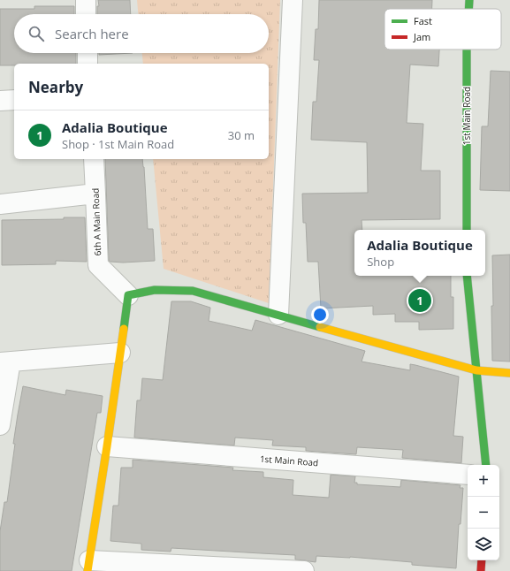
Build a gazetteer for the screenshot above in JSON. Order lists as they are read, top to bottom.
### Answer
{
  "streets": {
    "street": ["1st Main Road", "6th A Main Road"]
  },
  "legend": ["Fast", "Jam"],
  "page": {
    "search": "Search here",
    "heading": "Nearby",
    "list": [
      {
        "mark": "1",
        "name": "Adalia Boutique",
        "note": "Shop · 1st Main Road",
        "value": "30 m"
      }
    ],
    "popup": ["Adalia Boutique", "Shop"],
    "pins": "1",
    "map_buttons": ["+", "−"]
  }
}
